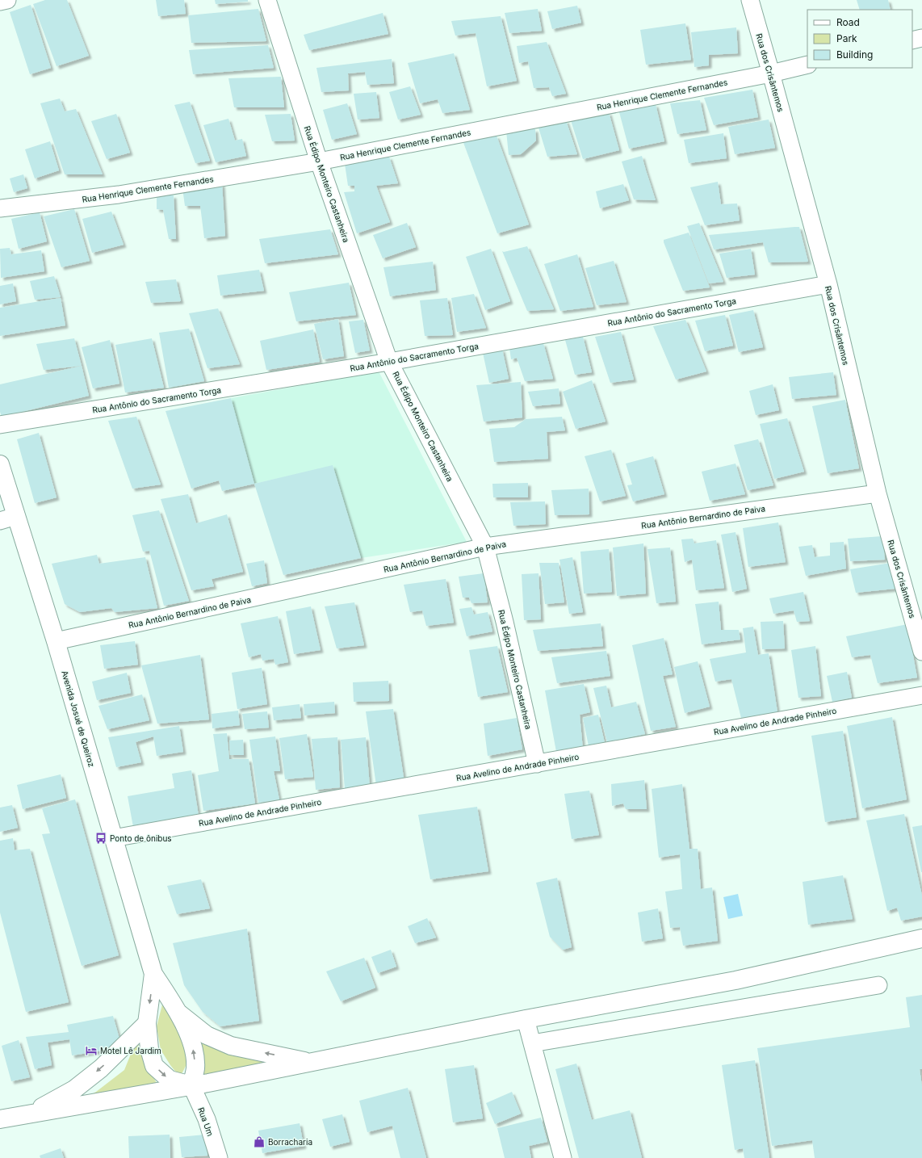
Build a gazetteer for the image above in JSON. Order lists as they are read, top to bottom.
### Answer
{
  "streets": {
    "main road": ["Avenida Josué de Queiroz"],
    "street": [
      "Rua dos Crisântemos",
      "Rua Henrique Clemente Fernandes",
      "Rua Édipo Monteiro Castanheira",
      "Rua Antônio do Sacramento Torga",
      "Rua Antônio Bernardino de Paiva",
      "Rua Avelino de Andrade Pinheiro",
      "Rua Um"
    ]
  },
  "crossings": [
    ["Rua dos Crisântemos", "Rua Henrique Clemente Fernandes"],
    ["Rua dos Crisântemos", "Rua Antônio do Sacramento Torga"],
    ["Rua dos Crisântemos", "Rua Antônio Bernardino de Paiva"],
    ["Rua Henrique Clemente Fernandes", "Rua Édipo Monteiro Castanheira"],
    ["Rua Édipo Monteiro Castanheira", "Rua Antônio do Sacramento Torga"],
    ["Rua Édipo Monteiro Castanheira", "Rua Antônio Bernardino de Paiva"],
    ["Rua Édipo Monteiro Castanheira", "Rua Avelino de Andrade Pinheiro"],
    ["Rua Antônio Bernardino de Paiva", "Avenida Josué de Queiroz"],
    ["Avenida Josué de Queiroz", "Rua Avelino de Andrade Pinheiro"],
    ["Avenida Josué de Queiroz", "Rua Um"]
  ],
  "places": {
    "bus stop": ["Ponto de ônibus"],
    "hotel": ["Motel Lê Jardim"],
    "shop": ["Borracharia"]
  },
  "legend": ["Road", "Park", "Building"]
}
